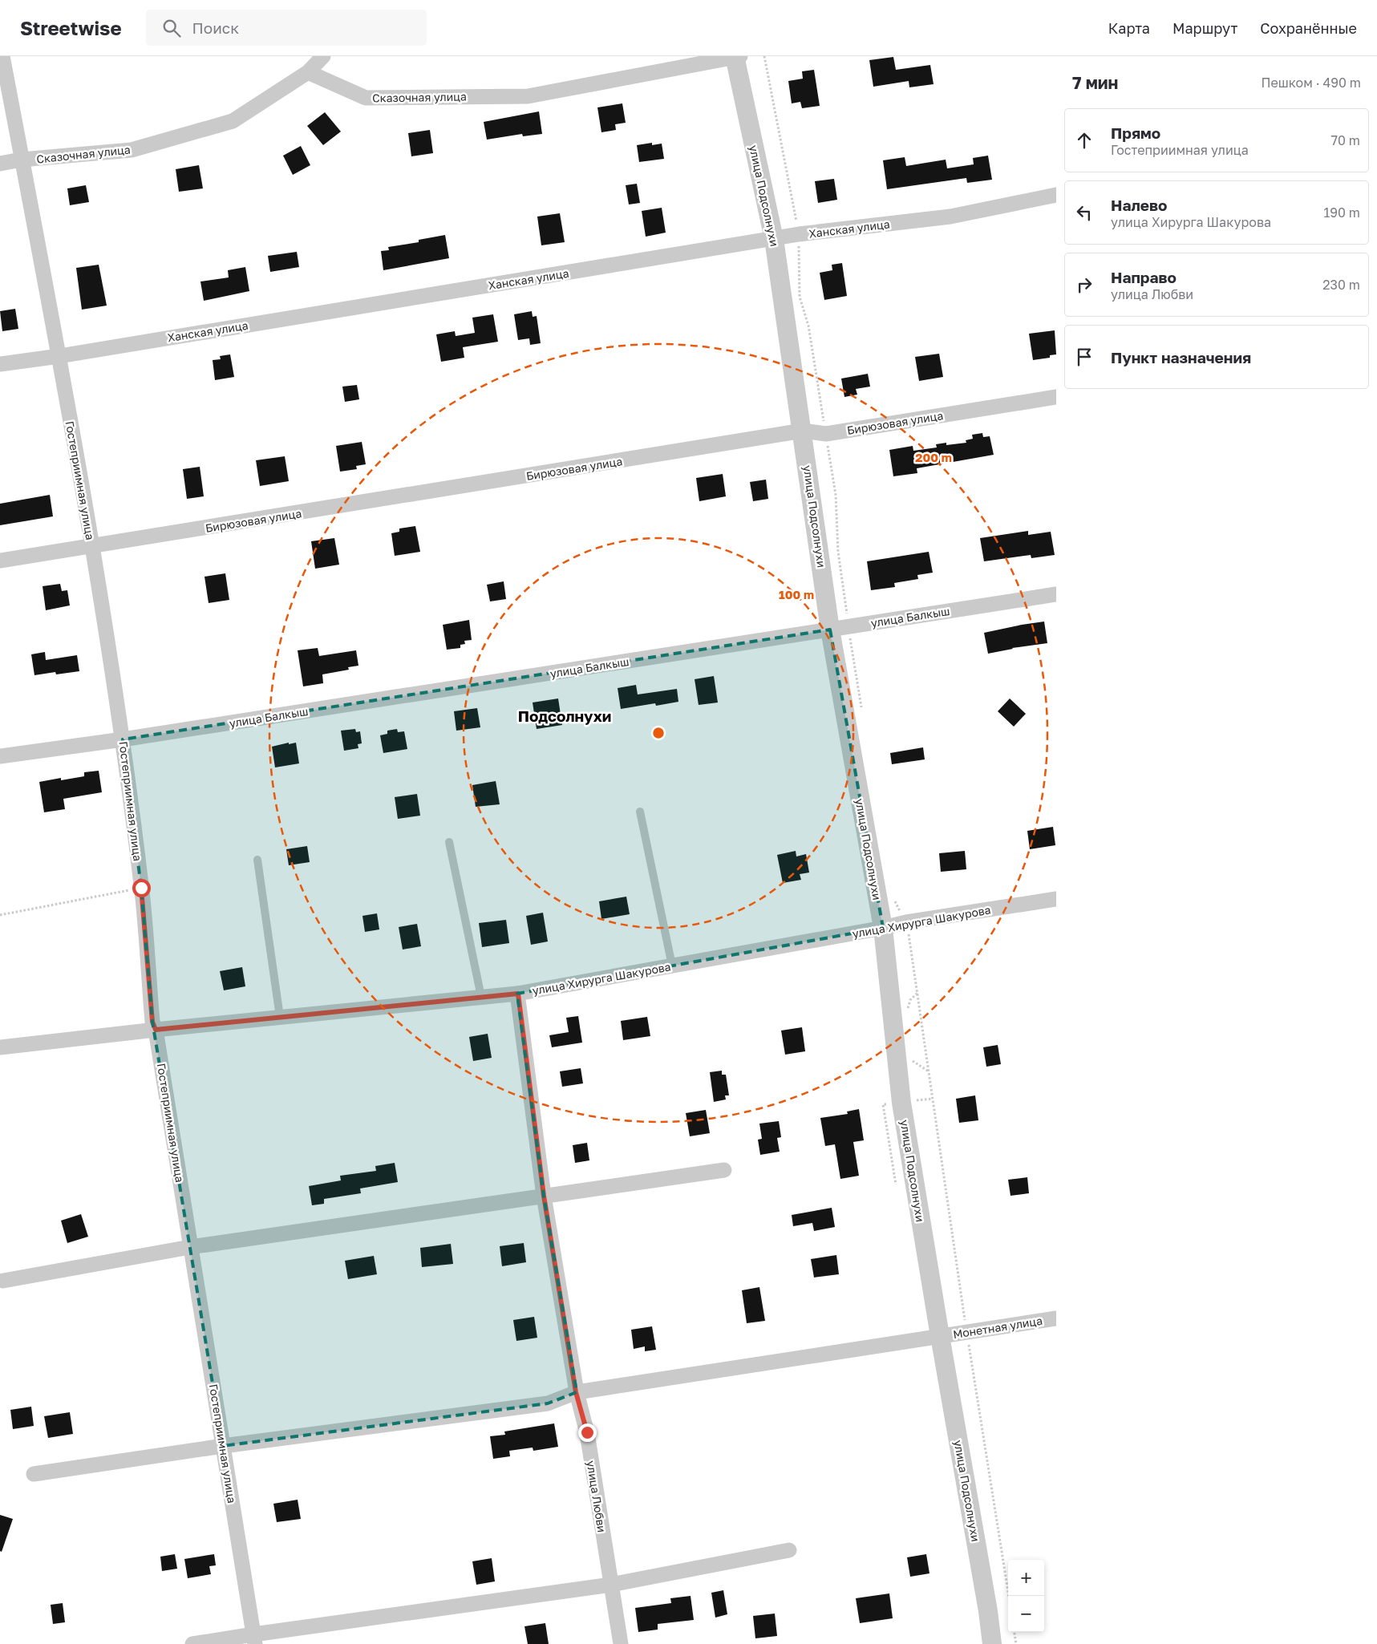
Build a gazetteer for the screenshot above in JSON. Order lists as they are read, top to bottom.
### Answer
{
  "streets": {
    "street": [
      "Сказочная улица",
      "улица Подсолнухи",
      "Ханская улица",
      "Бирюзовая улица",
      "Гостеприимная улица",
      "улица Балкыш",
      "улица Хирурга Шакурова",
      "Монетная улица",
      "улица Любви"
    ]
  },
  "crossings": [
    ["Сказочная улица", "улица Подсолнухи"],
    ["Сказочная улица", "Гостеприимная улица"],
    ["улица Подсолнухи", "Ханская улица"],
    ["улица Подсолнухи", "Бирюзовая улица"],
    ["улица Подсолнухи", "улица Балкыш"],
    ["улица Подсолнухи", "улица Хирурга Шакурова"],
    ["улица Подсолнухи", "Монетная улица"],
    ["Ханская улица", "Гостеприимная улица"],
    ["Бирюзовая улица", "Гостеприимная улица"],
    ["Гостеприимная улица", "улица Балкыш"],
    ["Гостеприимная улица", "улица Хирурга Шакурова"],
    ["Гостеприимная улица", "Монетная улица"],
    ["улица Хирурга Шакурова", "улица Любви"],
    ["Монетная улица", "улица Любви"]
  ],
  "districts": ["Подсолнухи"],
  "page": {
    "header": "Streetwise",
    "search": "Поиск",
    "nav": ["Карта", "Маршрут", "Сохранённые"],
    "heading": ["7 мин", "Пешком · 490 m"],
    "list": [
      ["Прямо", "Гостеприимная улица", "70 m"],
      ["Налево", "улица Хирурга Шакурова", "190 m"],
      ["Направо", "улица Любви", "230 m"],
      "Пункт назначения"
    ],
    "map_buttons": ["+", "−"]
  },
  "rings": ["200 m", "100 m"]
}
